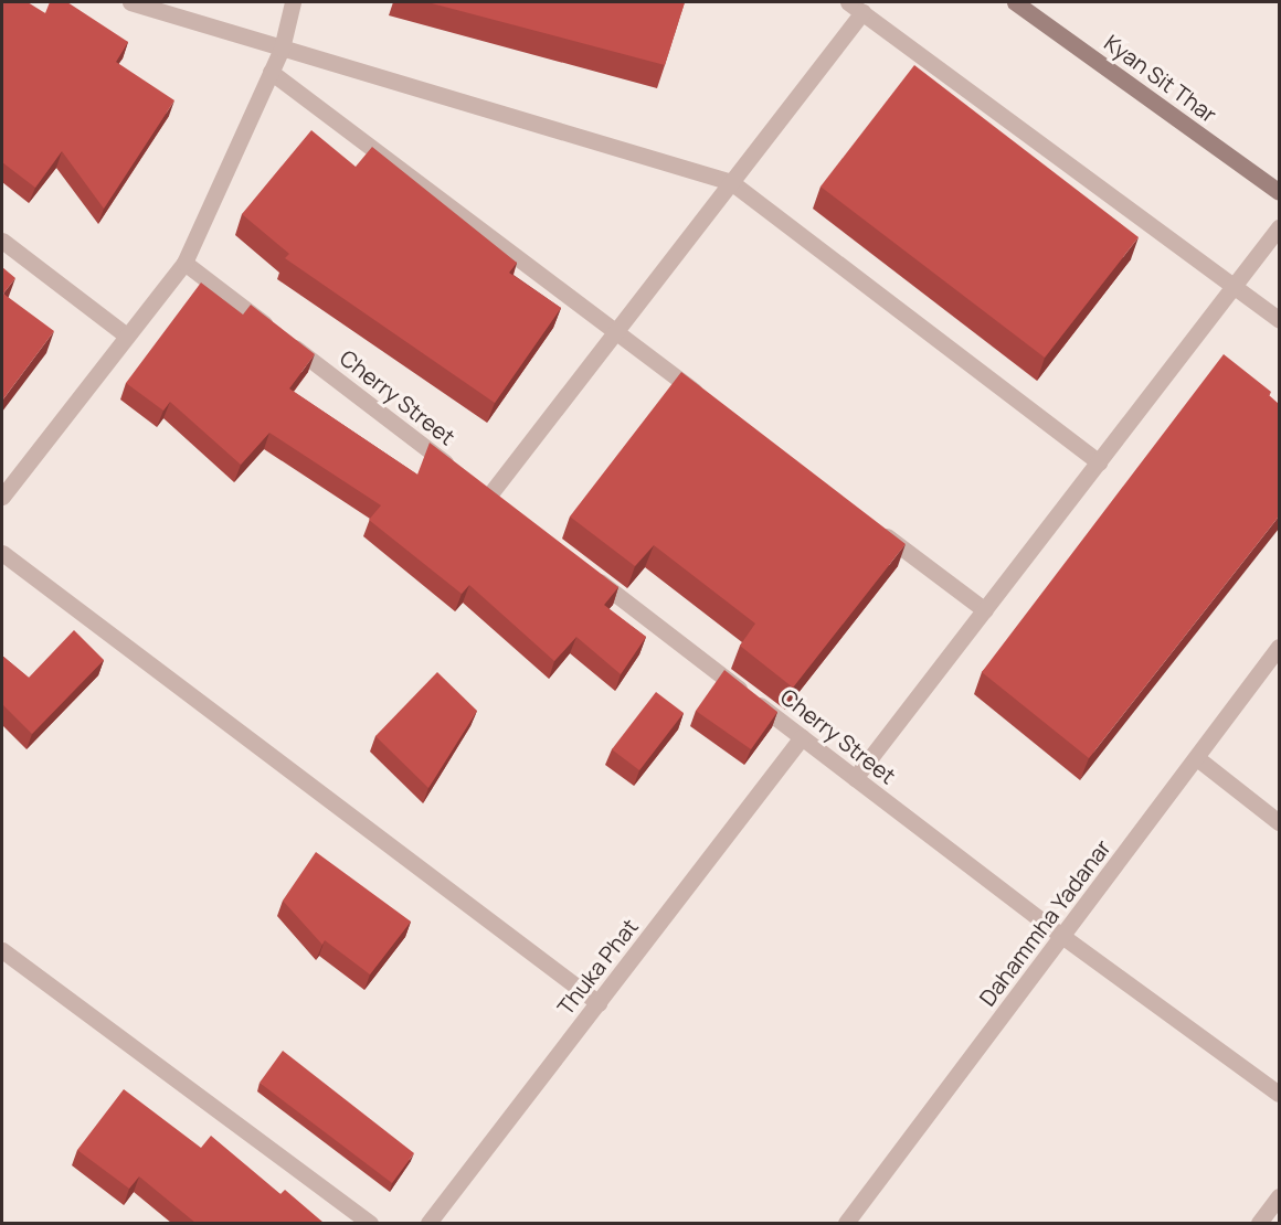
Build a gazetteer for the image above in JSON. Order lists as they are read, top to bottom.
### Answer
{
  "streets": {
    "main road": ["Kyan Sit Thar"],
    "street": ["Cherry Street", "Dahammha Yadanar", "Thuka Phat"]
  },
  "crossings": [
    ["Cherry Street", "Dahammha Yadanar"],
    ["Cherry Street", "Thuka Phat"]
  ]
}
